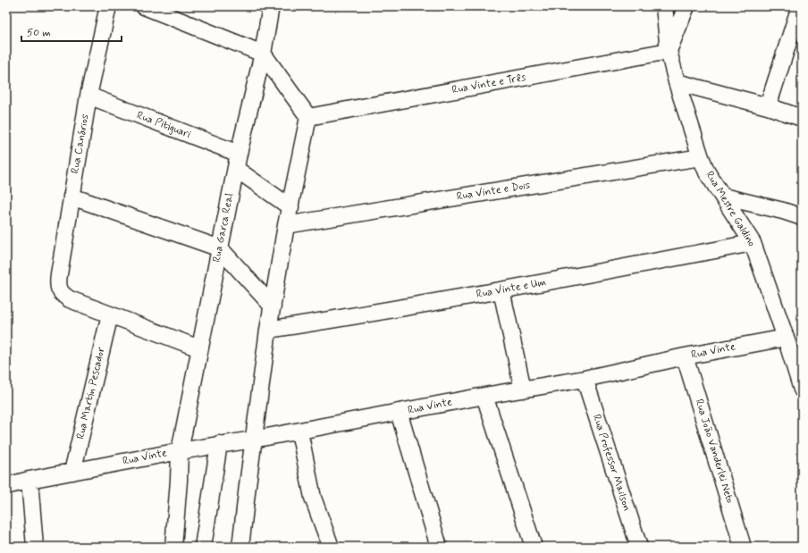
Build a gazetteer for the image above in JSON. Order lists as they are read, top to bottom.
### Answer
{
  "streets": {
    "street": [
      "Rua Vinte e Três",
      "Rua Pitiguari",
      "Rua Canários",
      "Rua Vinte e Dois",
      "Rua Mestre Galdino",
      "Rua Garca Real",
      "Rua Vinte e Um",
      "Rua Vinte",
      "Rua Martin Pescador",
      "Rua João Vanderlei Neto",
      "Rua Professor Mailson"
    ]
  },
  "crossings": [
    ["Rua Vinte e Três", "Rua Mestre Galdino"],
    ["Rua Pitiguari", "Rua Canários"],
    ["Rua Pitiguari", "Rua Garca Real"],
    ["Rua Canários", "Rua Martin Pescador"],
    ["Rua Vinte e Dois", "Rua Mestre Galdino"],
    ["Rua Mestre Galdino", "Rua Vinte e Um"],
    ["Rua Mestre Galdino", "Rua Vinte"],
    ["Rua Garca Real", "Rua Vinte"],
    ["Rua Vinte", "Rua Martin Pescador"],
    ["Rua Vinte", "Rua João Vanderlei Neto"],
    ["Rua Vinte", "Rua Professor Mailson"]
  ],
  "scale_bar": "50 m"
}
